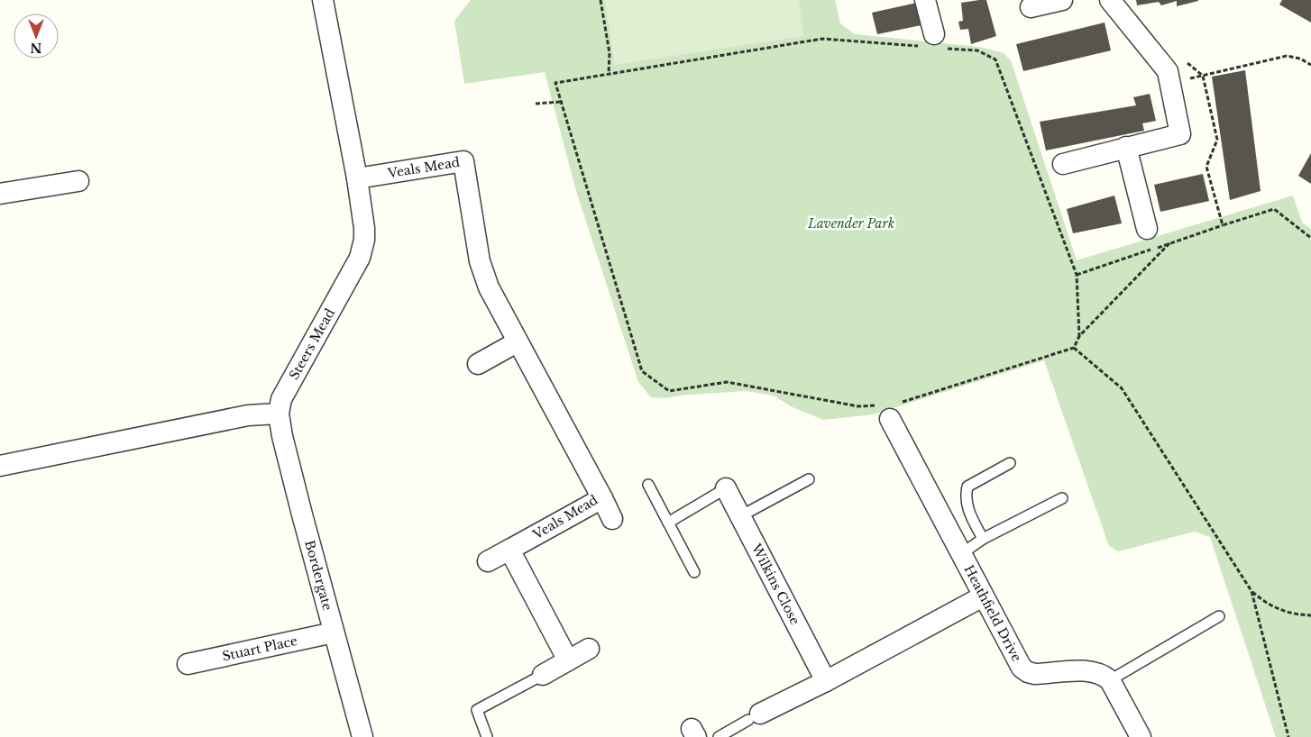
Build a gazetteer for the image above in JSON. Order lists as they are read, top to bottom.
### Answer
{
  "streets": {
    "street": [
      "Veals Mead",
      "Steers Mead",
      "Bordergate",
      "Wilkins Close",
      "Heathfield Drive",
      "Stuart Place"
    ]
  },
  "crossings": [
    ["Veals Mead", "Steers Mead"],
    ["Steers Mead", "Bordergate"],
    ["Bordergate", "Stuart Place"]
  ],
  "parks": ["Lavender Park"],
  "north": "bottom"
}
